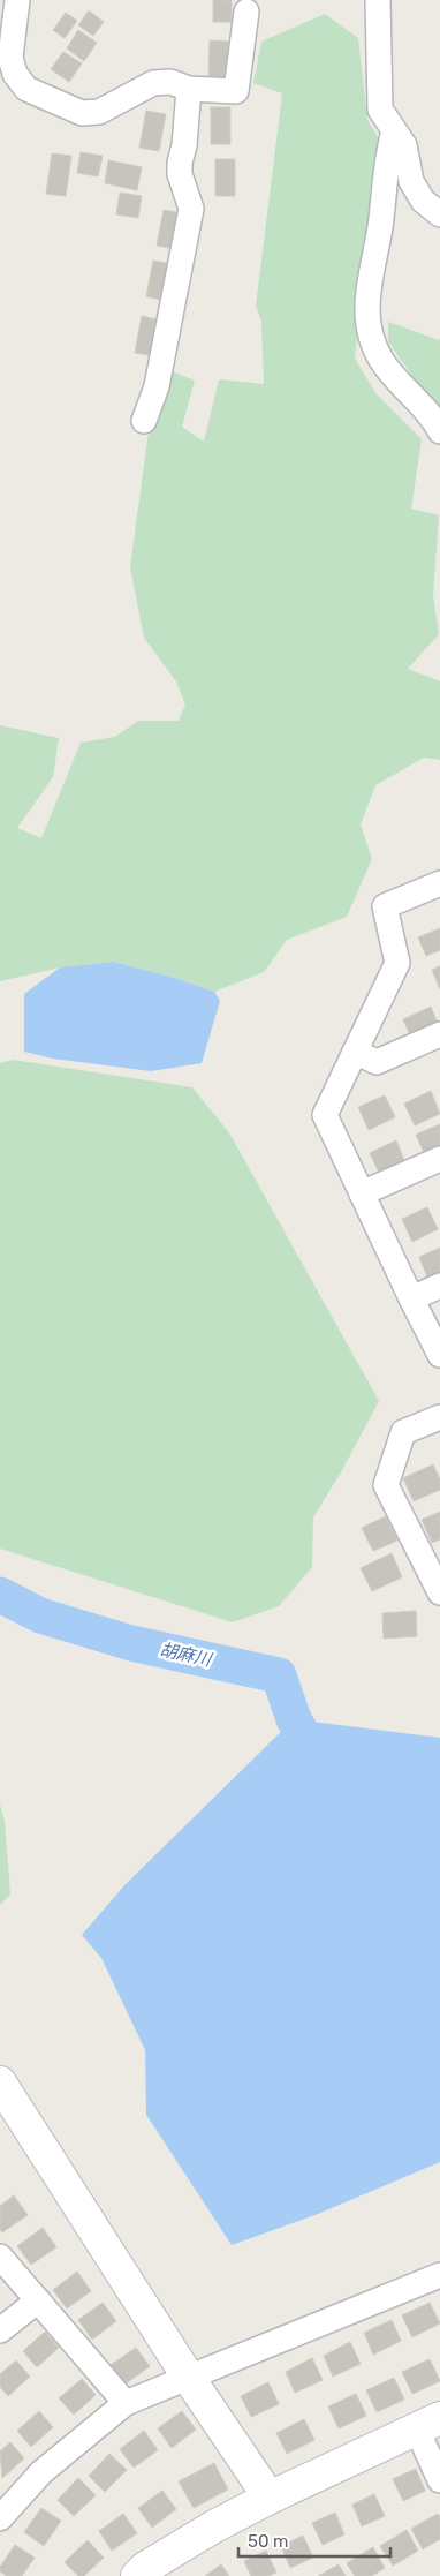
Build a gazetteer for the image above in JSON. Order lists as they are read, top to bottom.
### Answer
{
  "water": ["胡麻川"],
  "scale_bar": "50 m"
}
